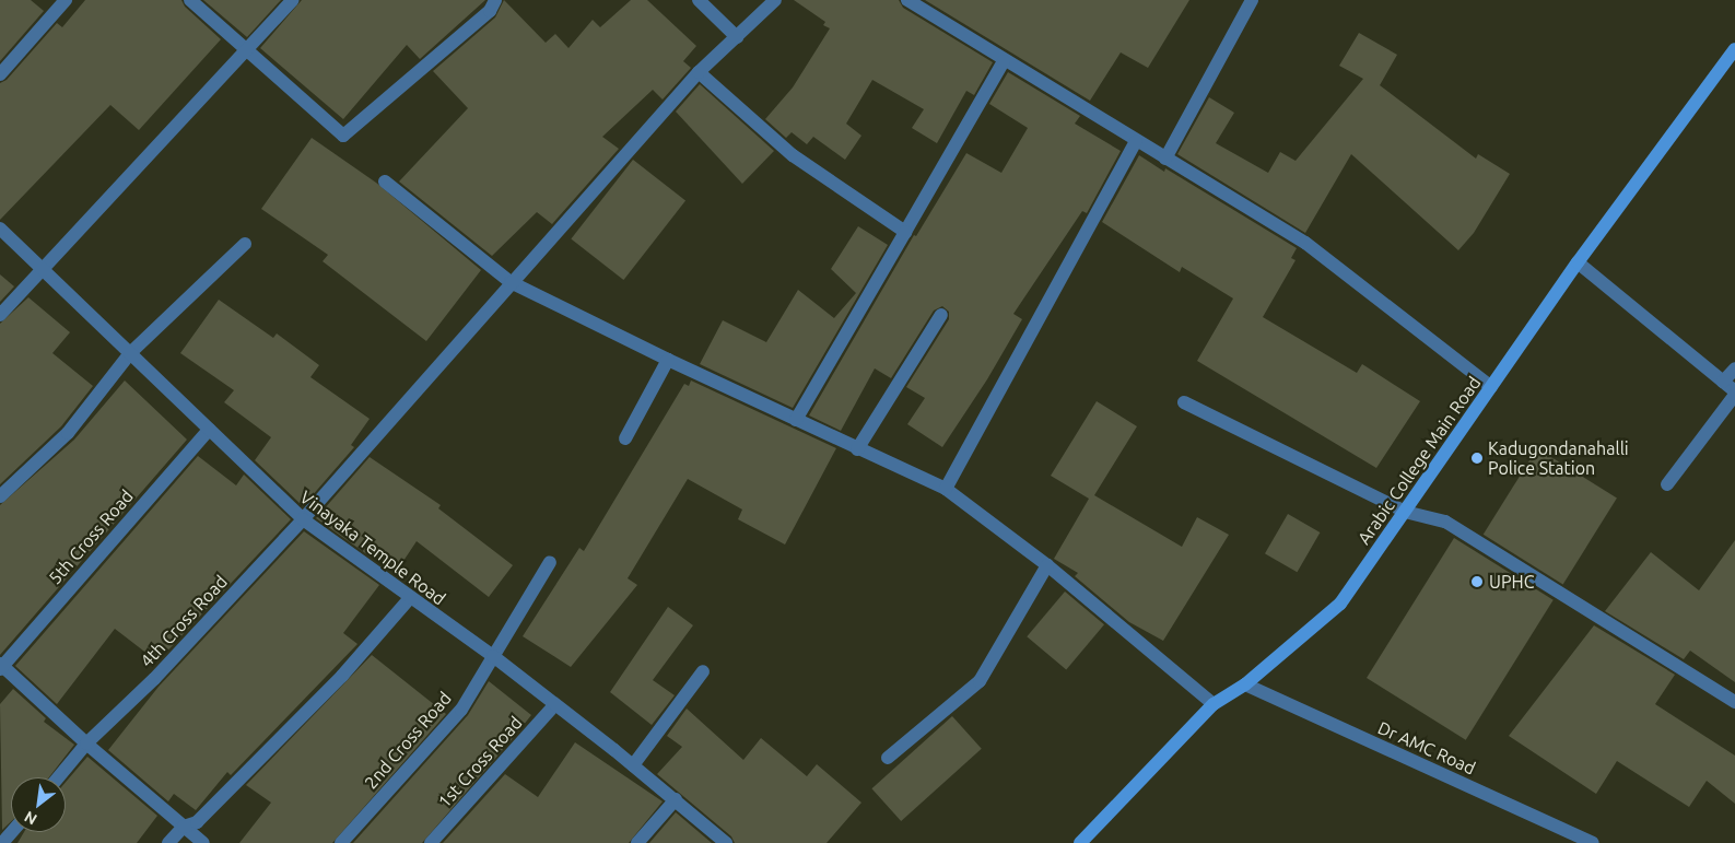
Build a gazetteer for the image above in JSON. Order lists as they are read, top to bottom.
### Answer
{
  "streets": {
    "main road": ["Arabic College Main Road"],
    "street": [
      "5th Cross Road",
      "Vinayaka Temple Road",
      "4th Cross Road",
      "2nd Cross Road",
      "Dr AMC Road",
      "1st Cross Road"
    ]
  },
  "crossings": [
    ["Arabic College Main Road", "Dr AMC Road"],
    ["5th Cross Road", "Vinayaka Temple Road"],
    ["Vinayaka Temple Road", "4th Cross Road"],
    ["Vinayaka Temple Road", "2nd Cross Road"],
    ["Vinayaka Temple Road", "1st Cross Road"]
  ],
  "places": ["Kadugondanahalli Police Station", "UPHC"],
  "north": "bottom left"
}
